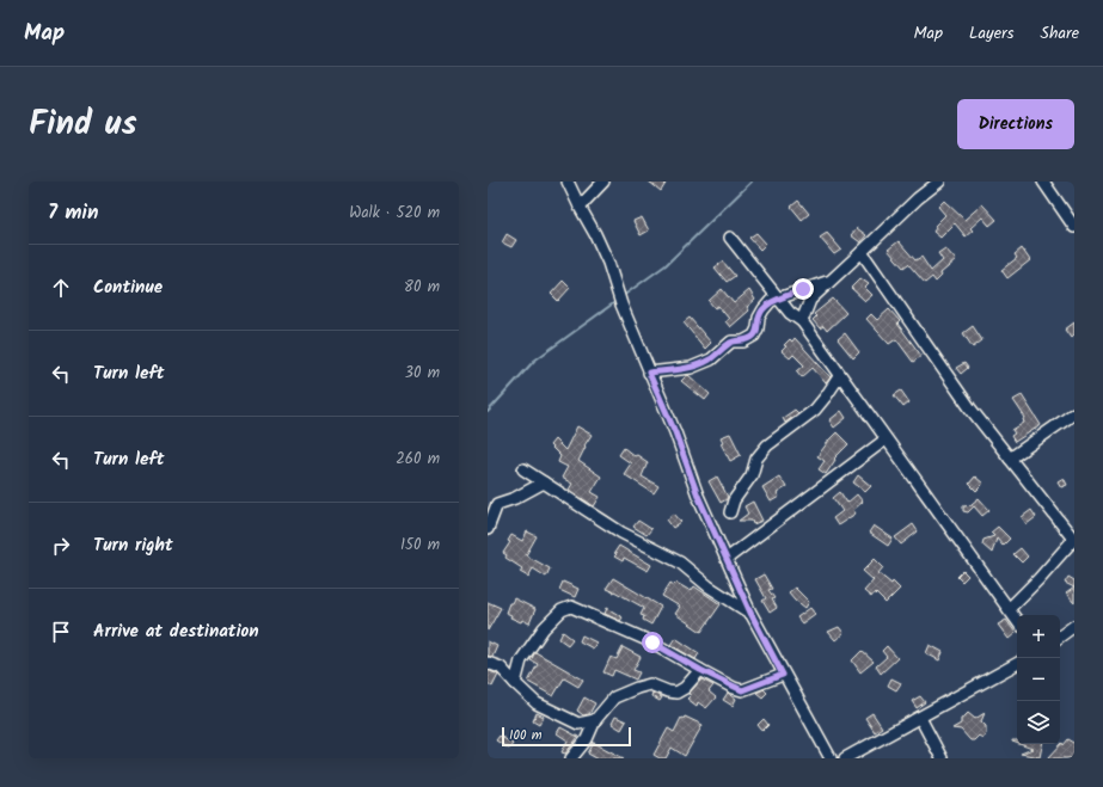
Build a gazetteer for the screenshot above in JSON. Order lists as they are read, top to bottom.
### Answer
{
  "scale_bar": "100 m",
  "page": {
    "header": "Map",
    "nav": ["Map", "Layers", "Share"],
    "title": "Find us",
    "buttons": "Directions",
    "heading": ["7 min", "Walk · 520 m"],
    "list": [
      ["Continue", "80 m"],
      ["Turn left", "30 m"],
      ["Turn left", "260 m"],
      ["Turn right", "150 m"],
      "Arrive at destination"
    ],
    "map_buttons": ["+", "−"],
    "scale": "100 m"
  }
}
